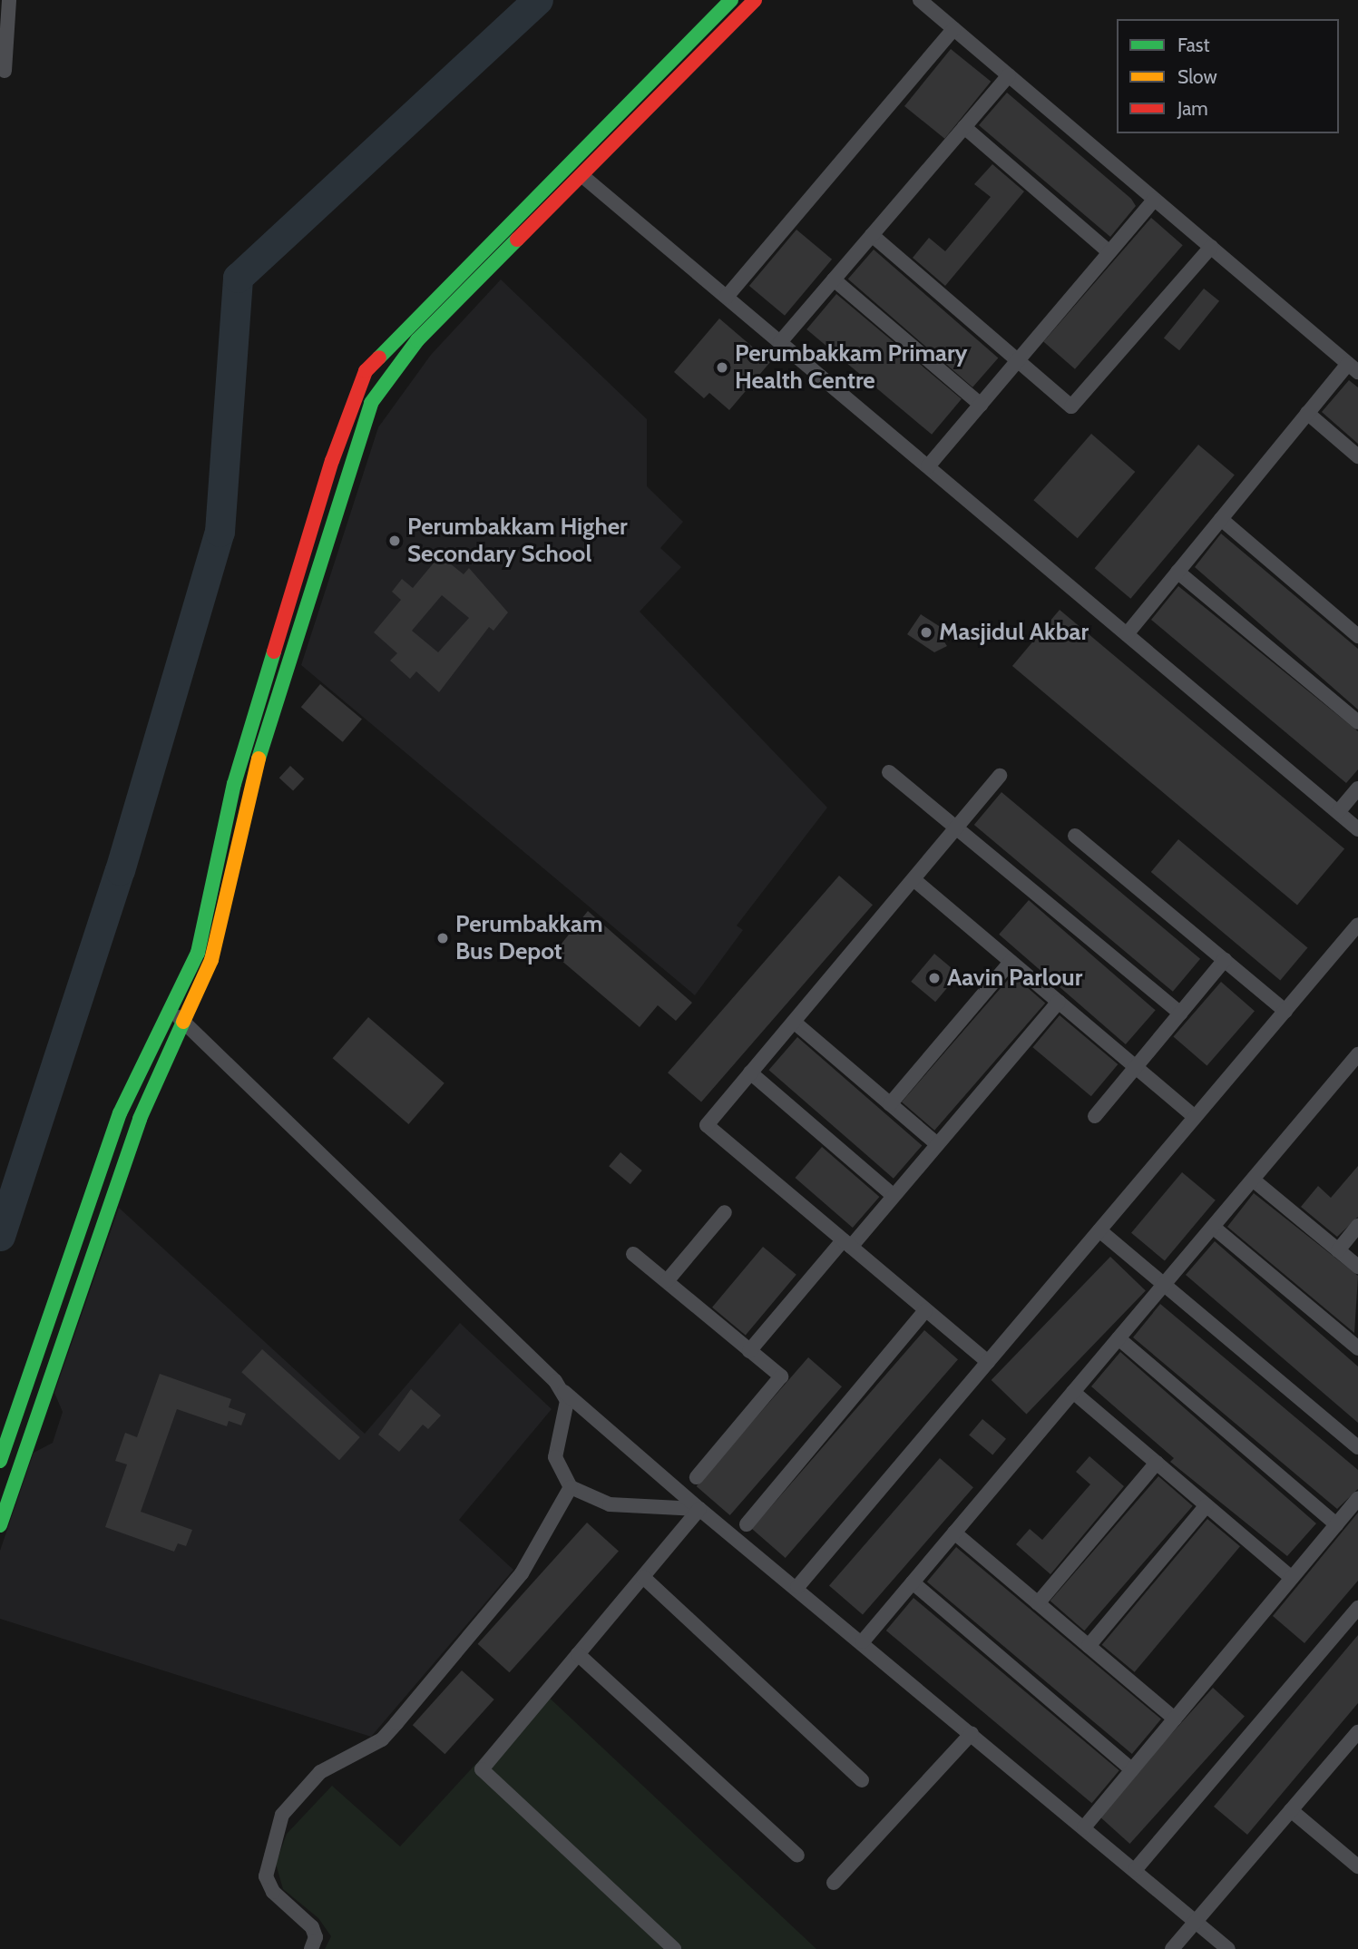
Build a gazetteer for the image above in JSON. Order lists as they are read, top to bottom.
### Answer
{
  "places": [
    "Perumbakkam Primary Health Centre",
    "Perumbakkam Higher Secondary School",
    "Masjidul Akbar",
    "Perumbakkam Bus Depot",
    "Aavin Parlour"
  ],
  "legend": ["Fast", "Slow", "Jam"]
}
